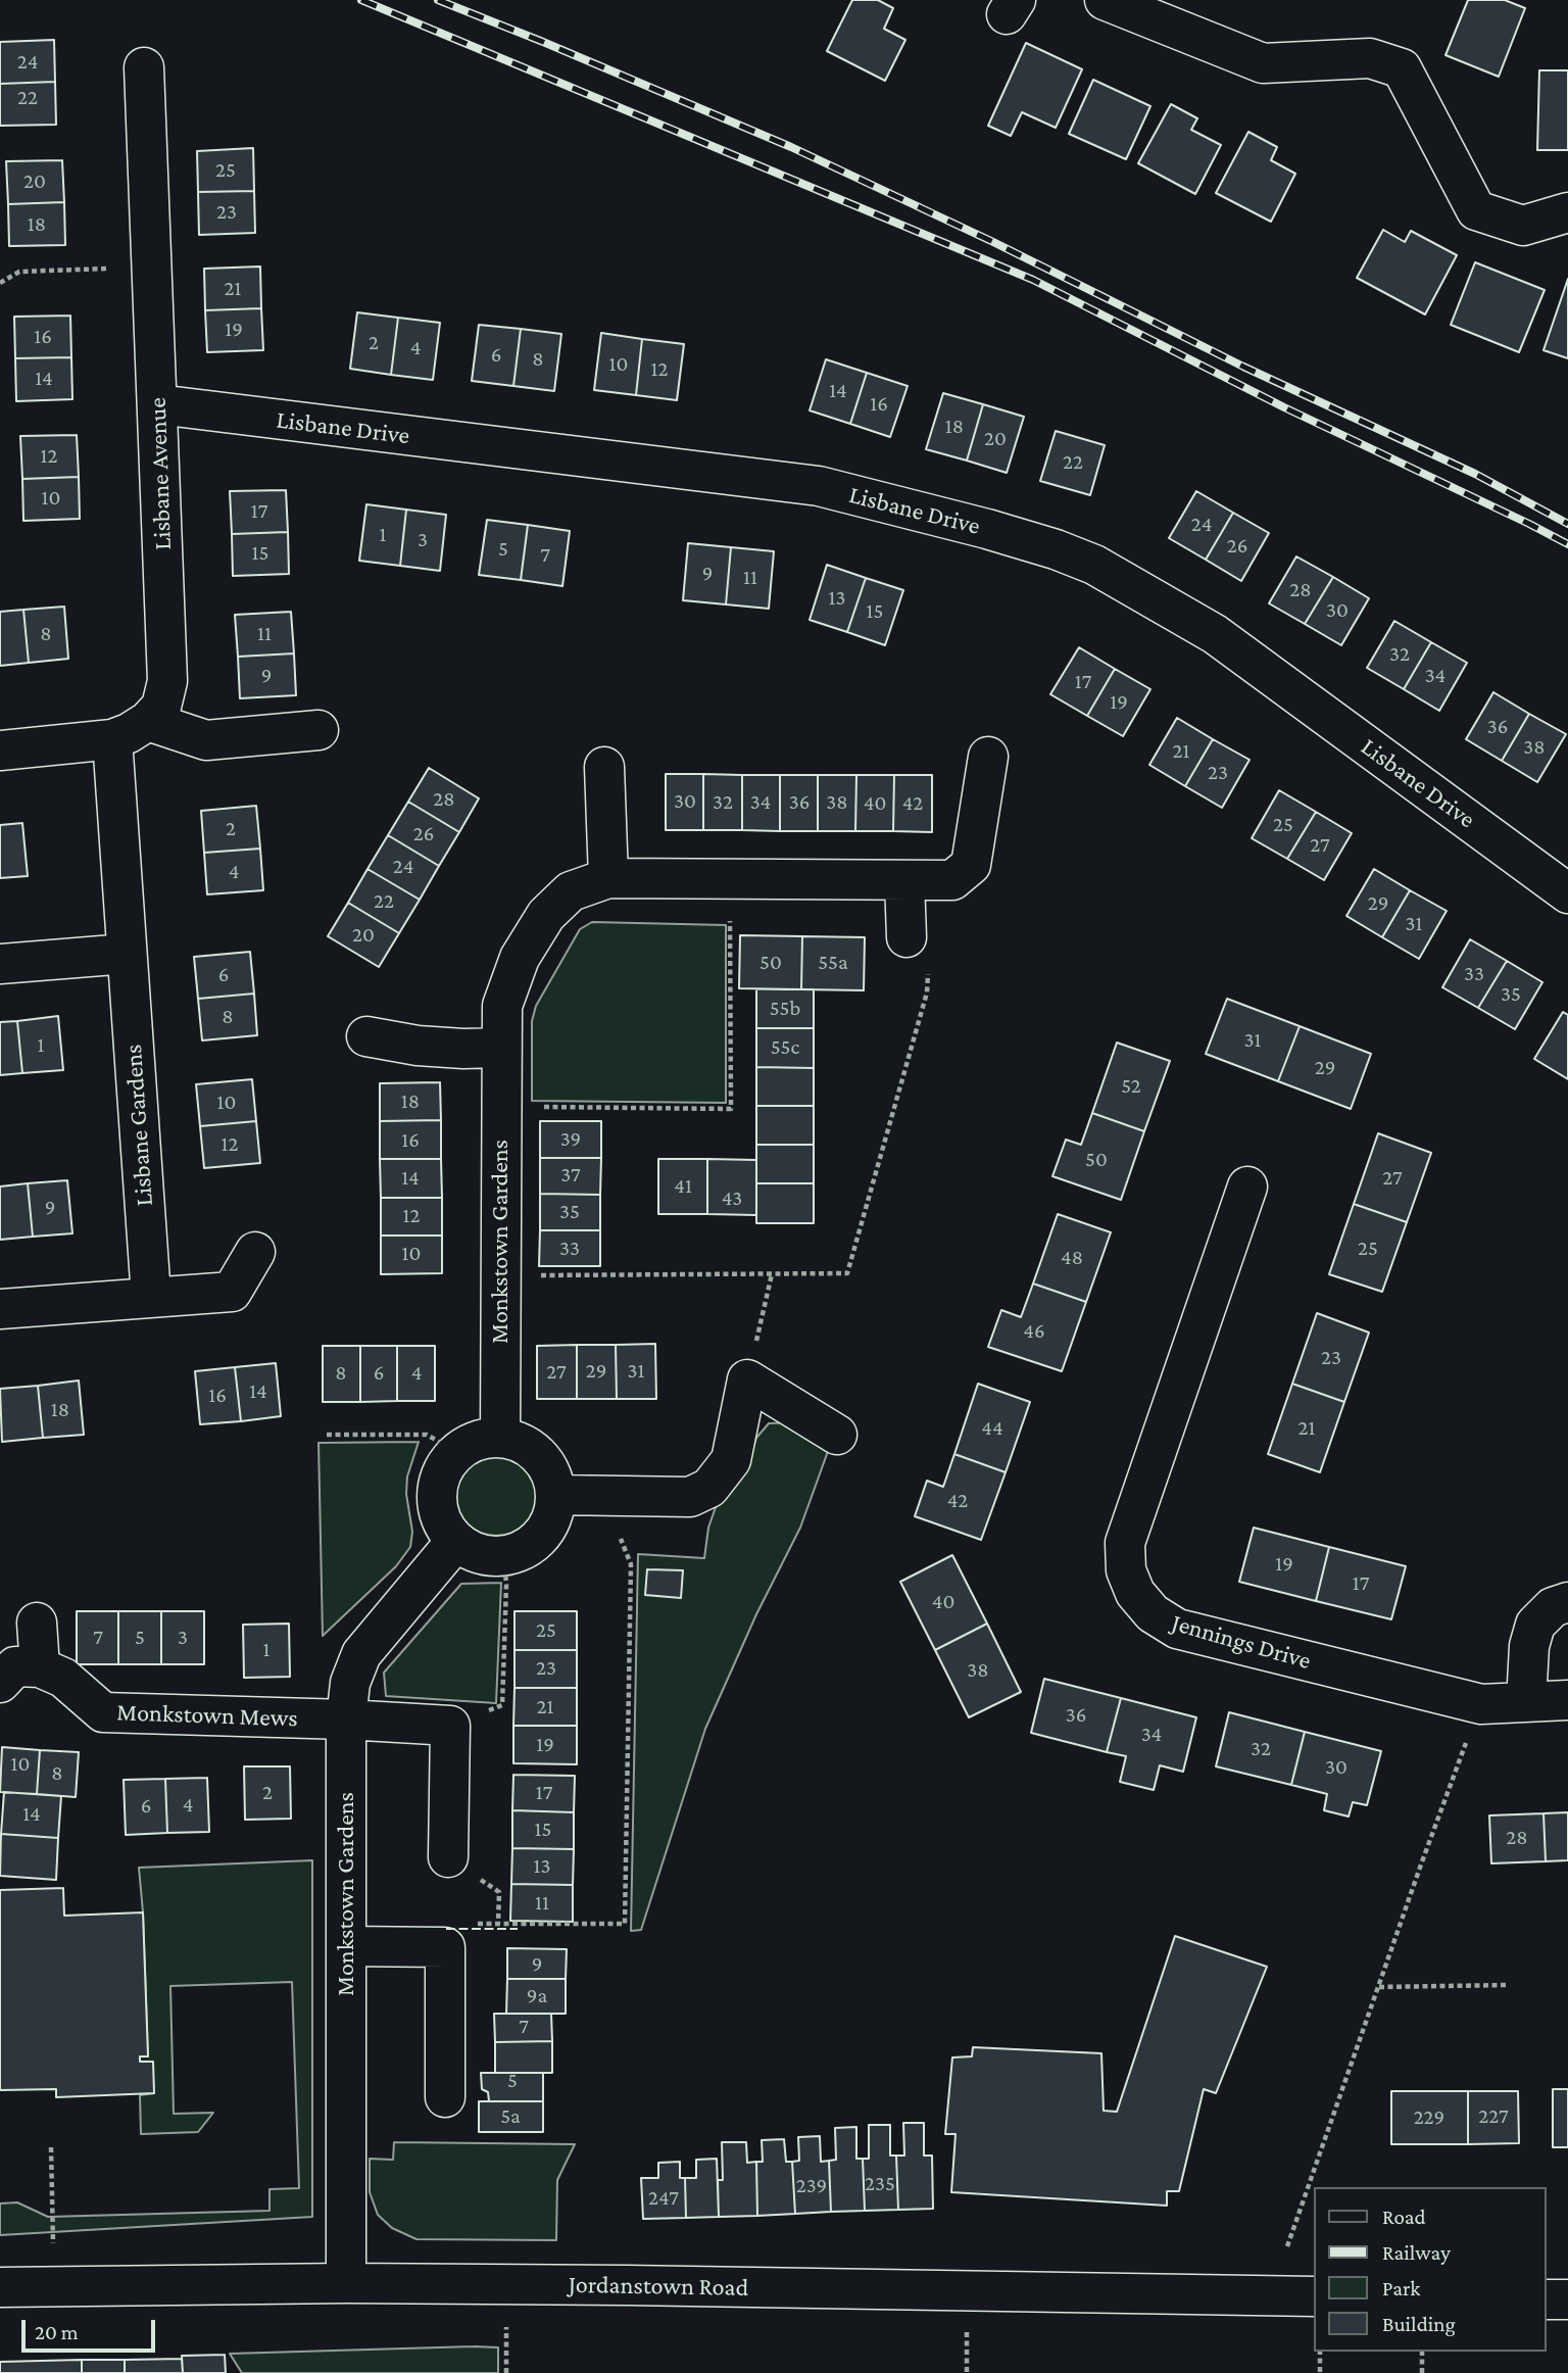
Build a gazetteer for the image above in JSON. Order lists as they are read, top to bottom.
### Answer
{
  "streets": {
    "street": [
      "Lisbane Drive",
      "Lisbane Avenue",
      "Lisbane Gardens",
      "Monkstown Gardens",
      "Jennings Drive",
      "Monkstown Mews",
      "Jordanstown Road"
    ]
  },
  "crossings": [
    ["Lisbane Drive", "Lisbane Avenue"],
    ["Monkstown Gardens", "Monkstown Mews"],
    ["Monkstown Gardens", "Jordanstown Road"]
  ],
  "house_numbers": [
    "24",
    "22",
    "25",
    "20",
    "23",
    "18",
    "21",
    "19",
    "16",
    "2",
    "4",
    "6",
    "8",
    "10",
    "12",
    "14",
    "14",
    "16",
    "18",
    "20",
    "12",
    "22",
    "10",
    "17",
    "24",
    "1",
    "3",
    "26",
    "5",
    "15",
    "7",
    "9",
    "11",
    "28",
    "13",
    "30",
    "15",
    "8",
    "11",
    "32",
    "9",
    "34",
    "17",
    "19",
    "36",
    "38",
    "21",
    "23",
    "28",
    "30",
    "32",
    "34",
    "36",
    "38",
    "40",
    "42",
    "25",
    "2",
    "26",
    "27",
    "24",
    "4",
    "22",
    "29",
    "31",
    "20",
    "50",
    "55a",
    "33",
    "6",
    "35",
    "55b",
    "8",
    "31",
    "1",
    "55c",
    "29",
    "52",
    "18",
    "10",
    "39",
    "16",
    "12",
    "50",
    "37",
    "14",
    "27",
    "41",
    "43",
    "9",
    "35",
    "12",
    "33",
    "25",
    "10",
    "48",
    "46",
    "23",
    "29",
    "31",
    "27",
    "8",
    "6",
    "4",
    "14",
    "16",
    "18",
    "44",
    "21",
    "42",
    "19",
    "17",
    "40",
    "25",
    "7",
    "5",
    "3",
    "1",
    "23",
    "38",
    "21",
    "36",
    "34",
    "19",
    "32",
    "10",
    "30",
    "8",
    "2",
    "17",
    "4",
    "6",
    "14",
    "15",
    "28",
    "13",
    "11",
    "9",
    "9a",
    "7",
    "5",
    "5a",
    "227",
    "229",
    "235",
    "239",
    "247"
  ],
  "legend": [
    "Road",
    "Railway",
    "Park",
    "Building"
  ],
  "scale_bar": "20 m"
}
